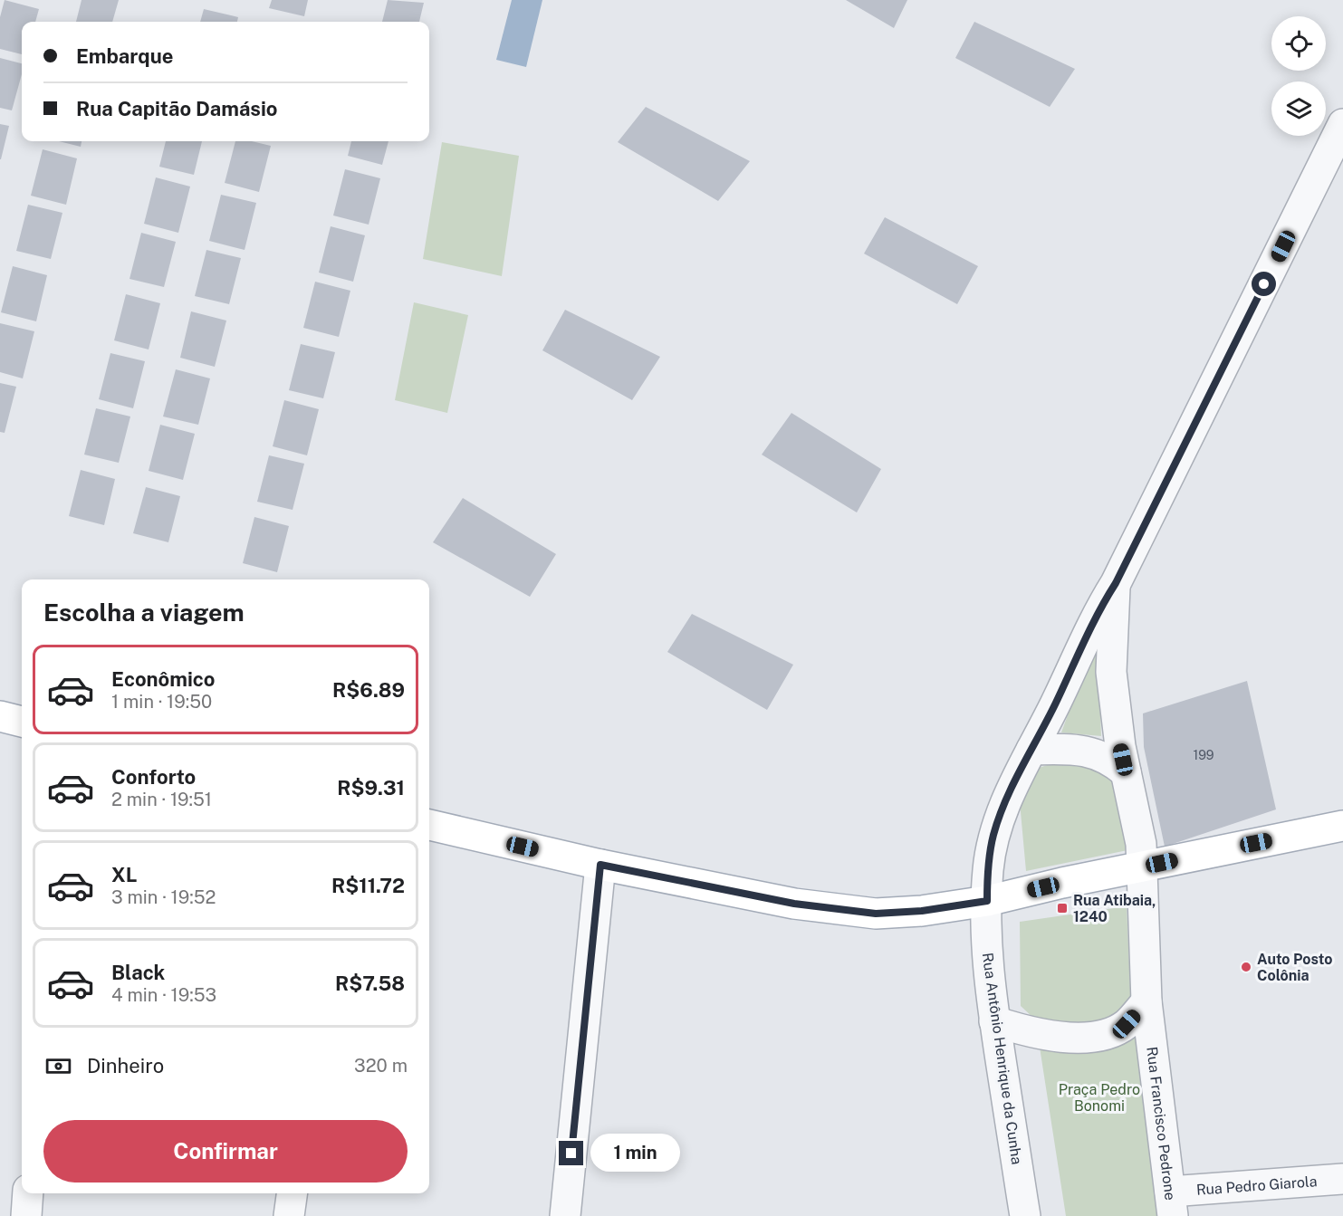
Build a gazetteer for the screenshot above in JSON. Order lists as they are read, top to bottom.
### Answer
{
  "streets": {
    "street": ["Rua Antônio Henrique da Cunha", "Rua Francisco Pedrone", "Rua Pedro Giarola"]
  },
  "crossings": [
    ["Rua Antônio Henrique da Cunha", "Rua Francisco Pedrone"],
    ["Rua Francisco Pedrone", "Rua Pedro Giarola"]
  ],
  "parks": ["Praça Pedro Bonomi"],
  "places": {
    "transit": ["Rua Atibaia, 1240"],
    "other": ["Auto Posto Colônia"]
  },
  "house_numbers": ["199"],
  "page": {
    "banner": ["Embarque", "Rua Capitão Damásio"],
    "heading": "Escolha a viagem",
    "list": [
      {
        "name": "Econômico",
        "note": "1 min · 19:50",
        "value": "R$6.89"
      },
      {
        "name": "Conforto",
        "note": "2 min · 19:51",
        "value": "R$9.31"
      },
      {
        "name": "XL",
        "note": "3 min · 19:52",
        "value": "R$11.72"
      },
      {
        "name": "Black",
        "note": "4 min · 19:53",
        "value": "R$7.58"
      }
    ],
    "pay": ["Dinheiro", "320 m"],
    "buttons": "Confirmar",
    "bubble": "1 min"
  }
}
